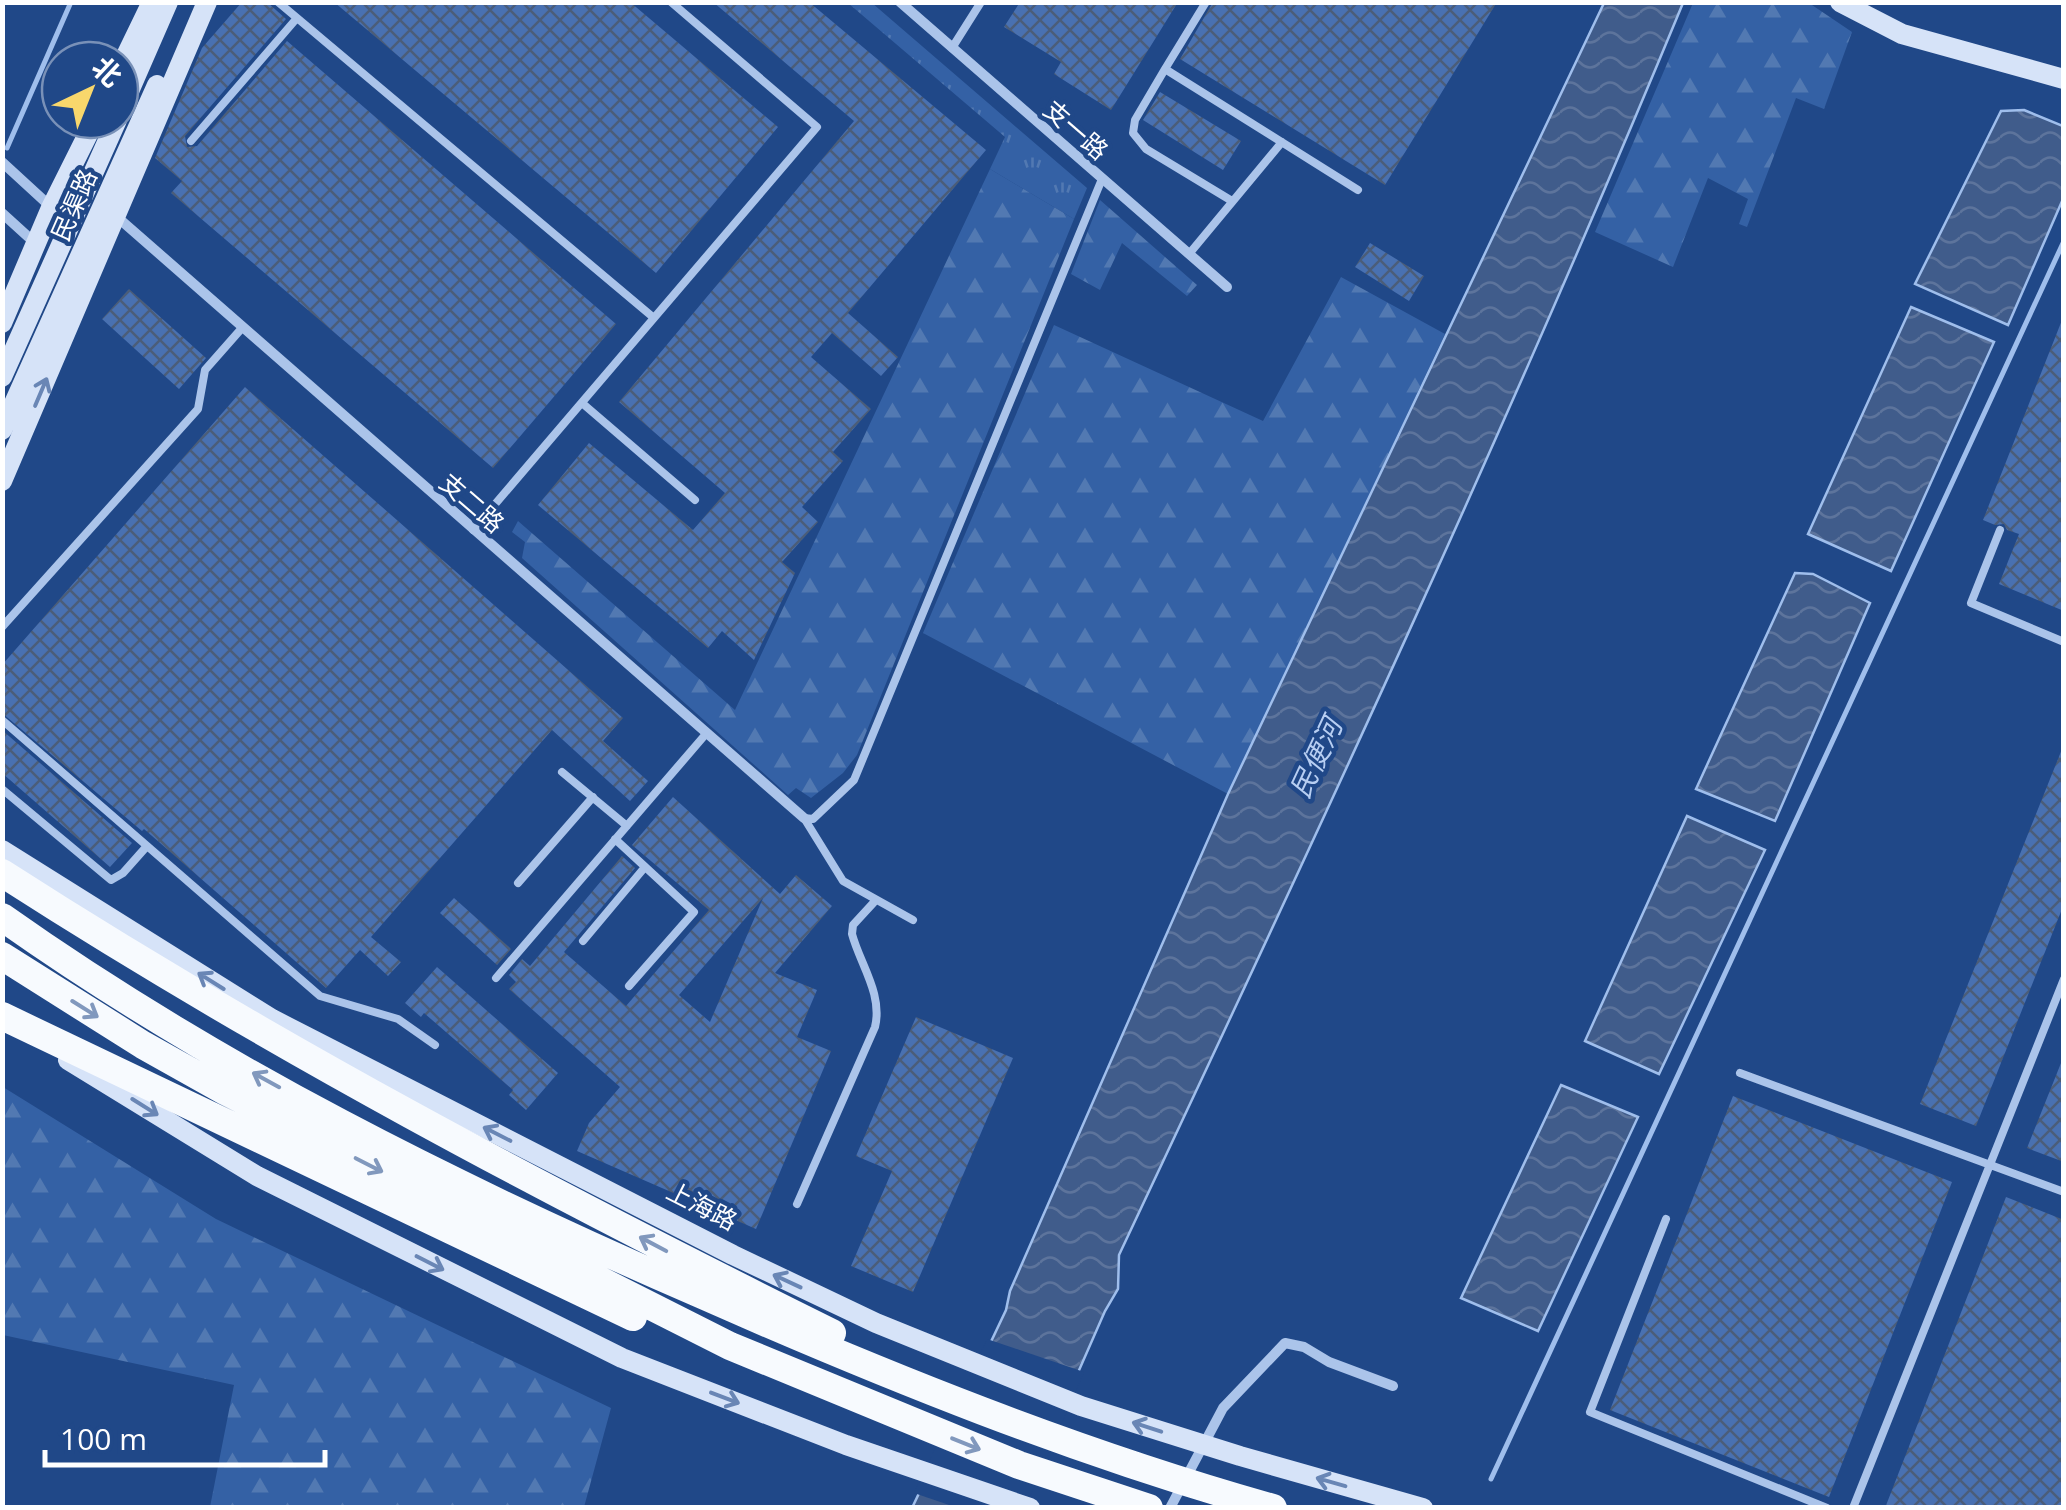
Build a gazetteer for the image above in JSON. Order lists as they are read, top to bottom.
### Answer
{
  "streets": {
    "main road": ["民渠路", "上海路"],
    "street": ["支一路", "支二路"]
  },
  "crossings": [
    ["民渠路", "支二路"]
  ],
  "water": ["民便河"],
  "scale_bar": "100 m",
  "north": "top right"
}
